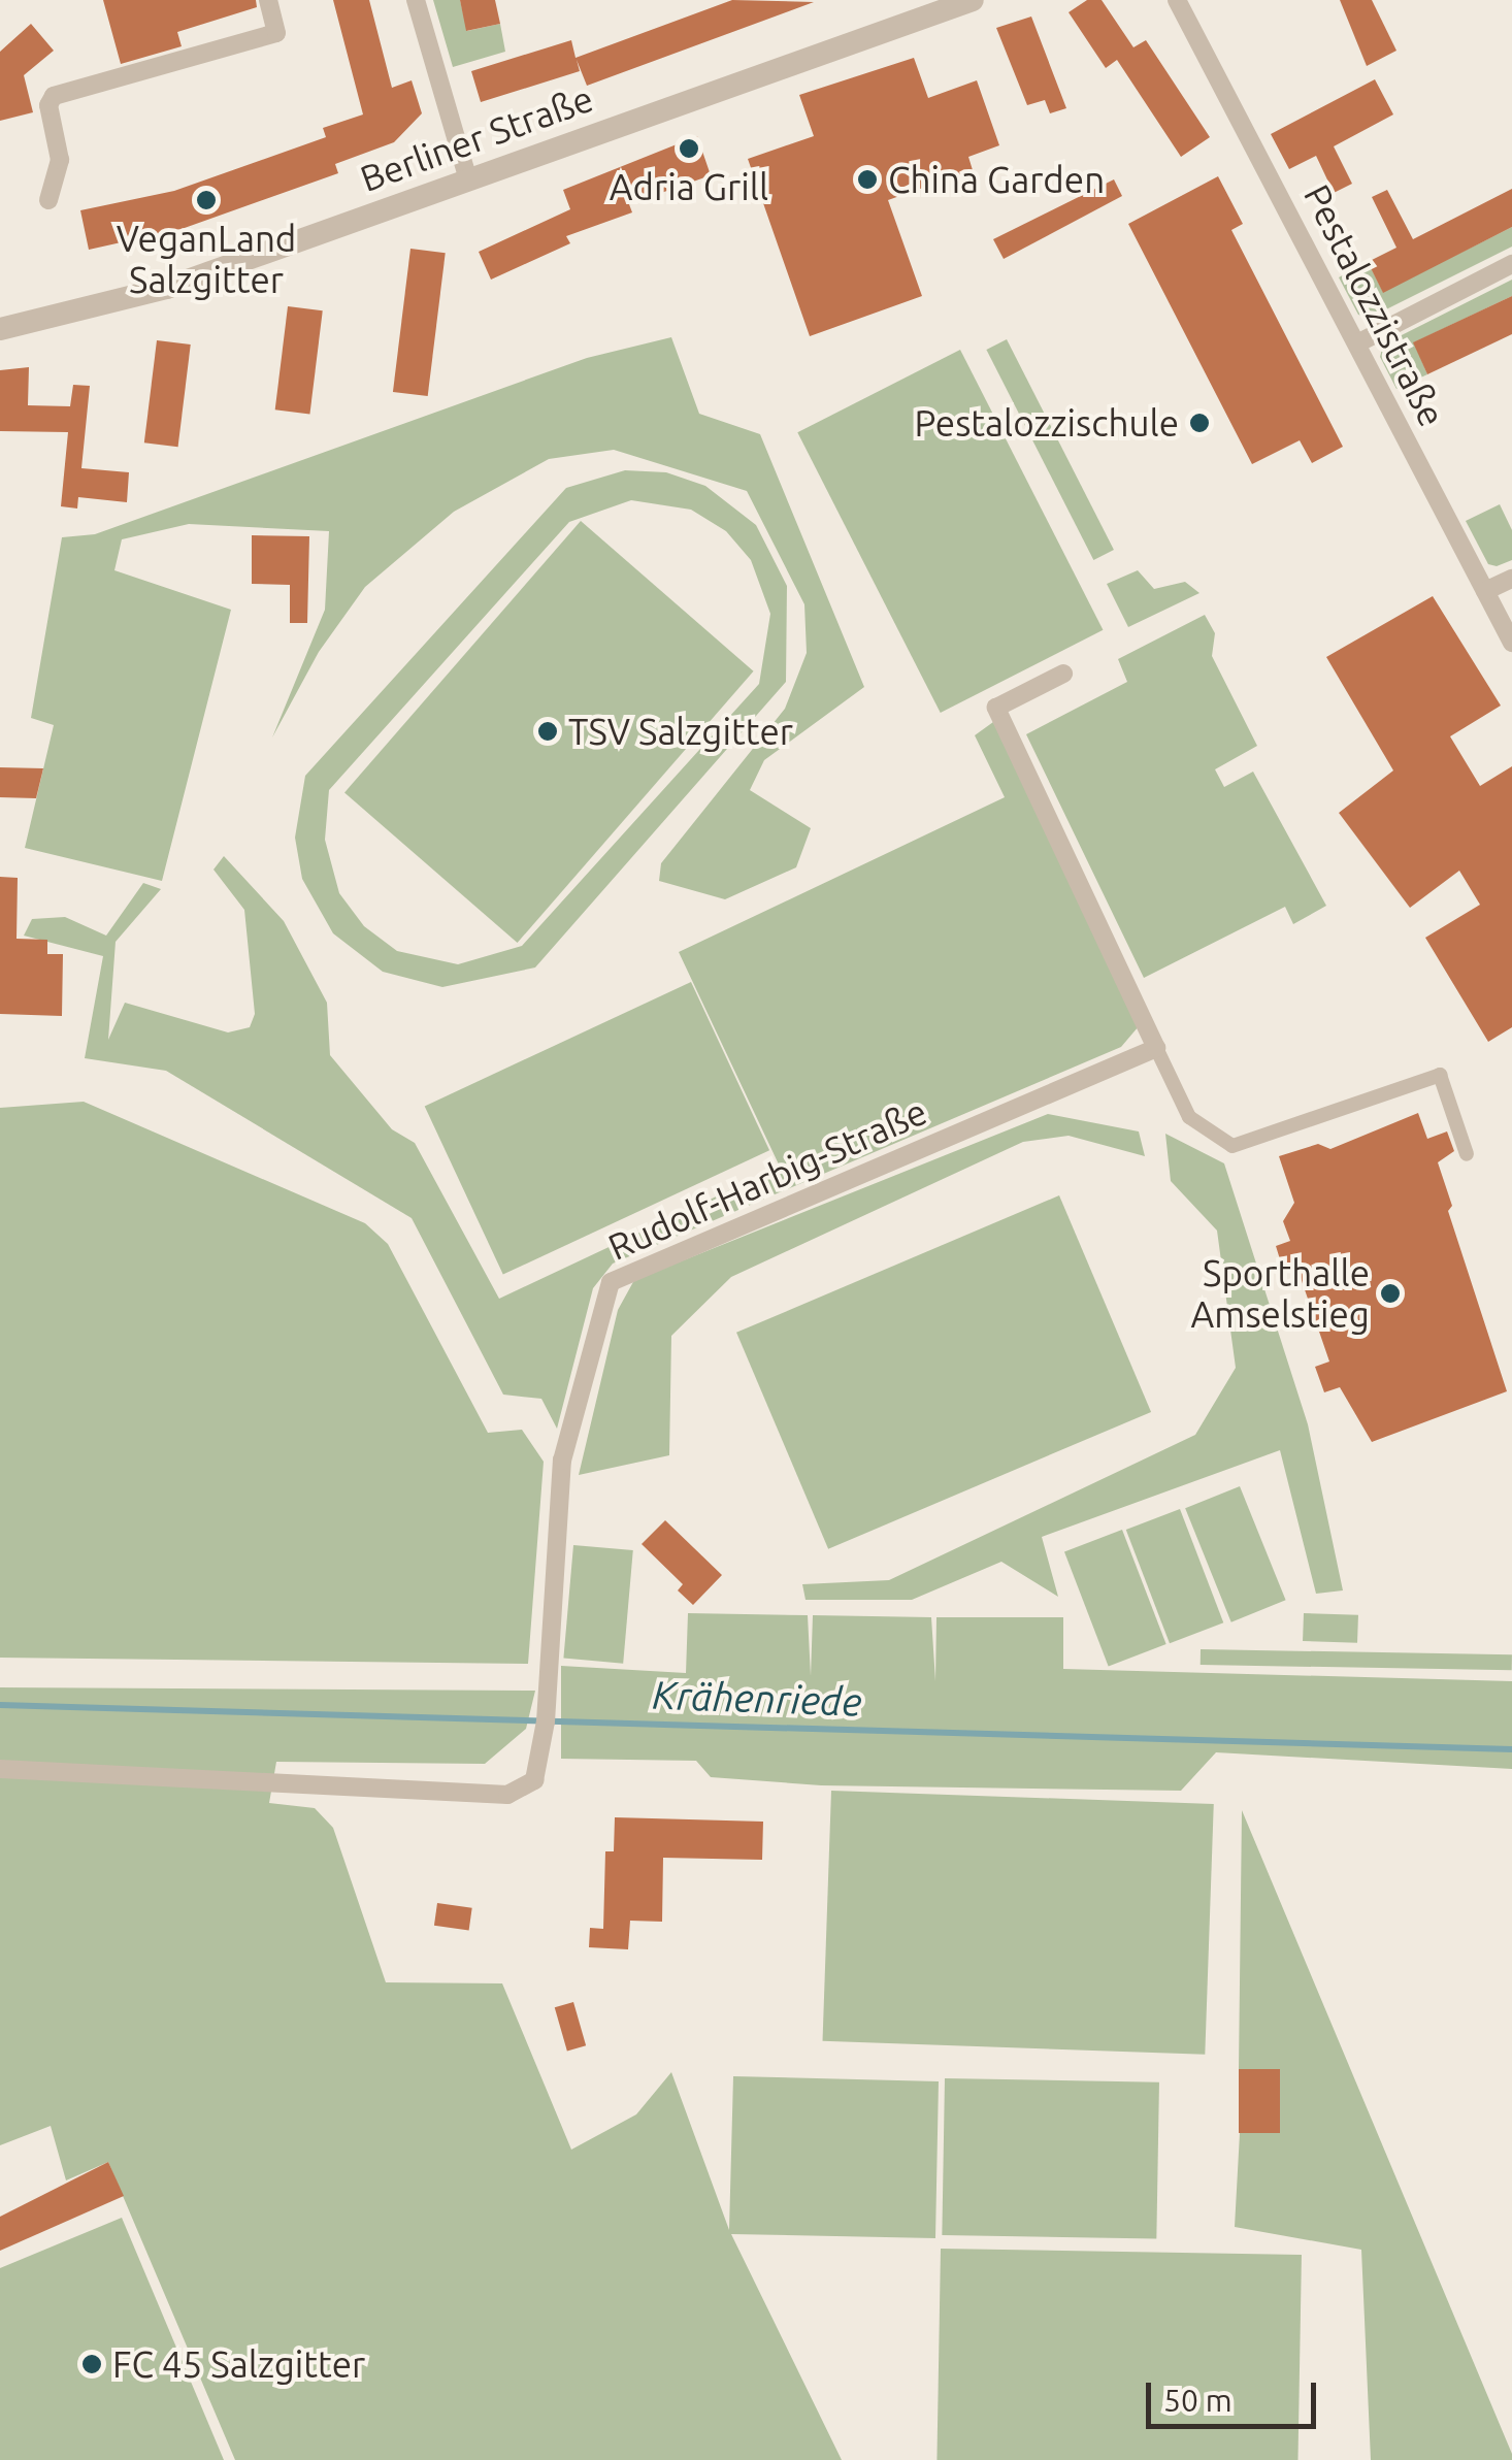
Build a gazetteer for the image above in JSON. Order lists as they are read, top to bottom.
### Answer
{
  "streets": {
    "street": ["Berliner Straße", "Pestalozzistraße", "Rudolf-Harbig-Straße"]
  },
  "water": ["Krähenriede"],
  "places": [
    "Adria Grill",
    "China Garden",
    "VeganLand Salzgitter",
    "Pestalozzischule",
    "TSV Salzgitter",
    "Sporthalle Amselstieg",
    "FC 45 Salzgitter"
  ],
  "scale_bar": "50 m"
}
